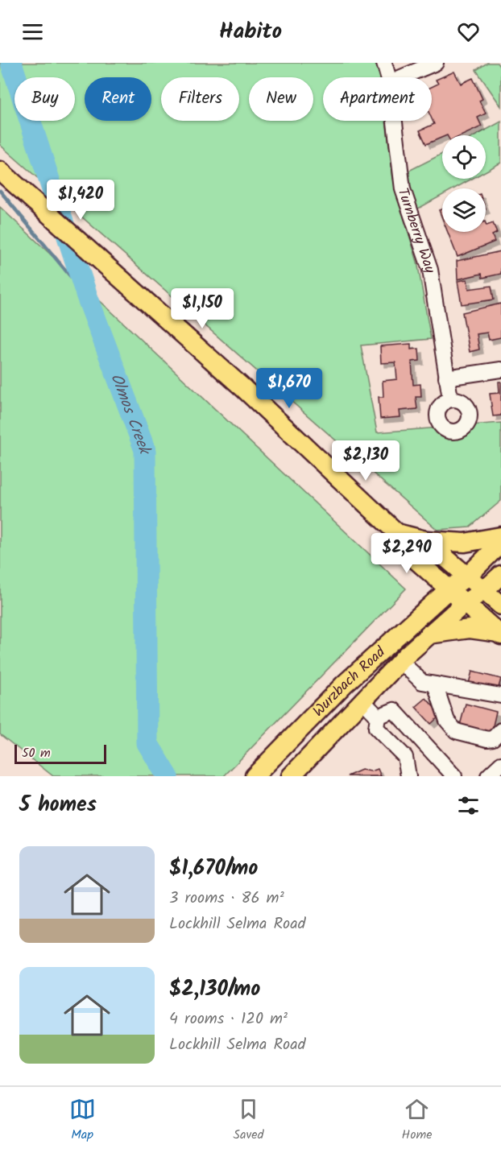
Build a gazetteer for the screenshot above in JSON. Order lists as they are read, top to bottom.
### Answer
{
  "streets": {
    "main road": ["Wurzbach Road"],
    "street": ["Turnberry Way"]
  },
  "water": ["Olmos Creek"],
  "scale_bar": "50 m",
  "page": {
    "header": "Habito",
    "chip": [
      "Buy",
      "Rent",
      "Filters",
      "New",
      "Apartment"
    ],
    "price": [
      "$1,420",
      "$1,150",
      "$1,670",
      "$2,130",
      "$2,290"
    ],
    "scale": "50 m",
    "heading": "5 homes",
    "list": [
      {
        "name": "$1,670/mo",
        "note": "3 rooms · 86 m² · Lockhill Selma Road"
      },
      {
        "name": "$2,130/mo",
        "note": "4 rooms · 120 m² · Lockhill Selma Road"
      }
    ],
    "tabs": ["Map", "Saved", "Home"]
  }
}
